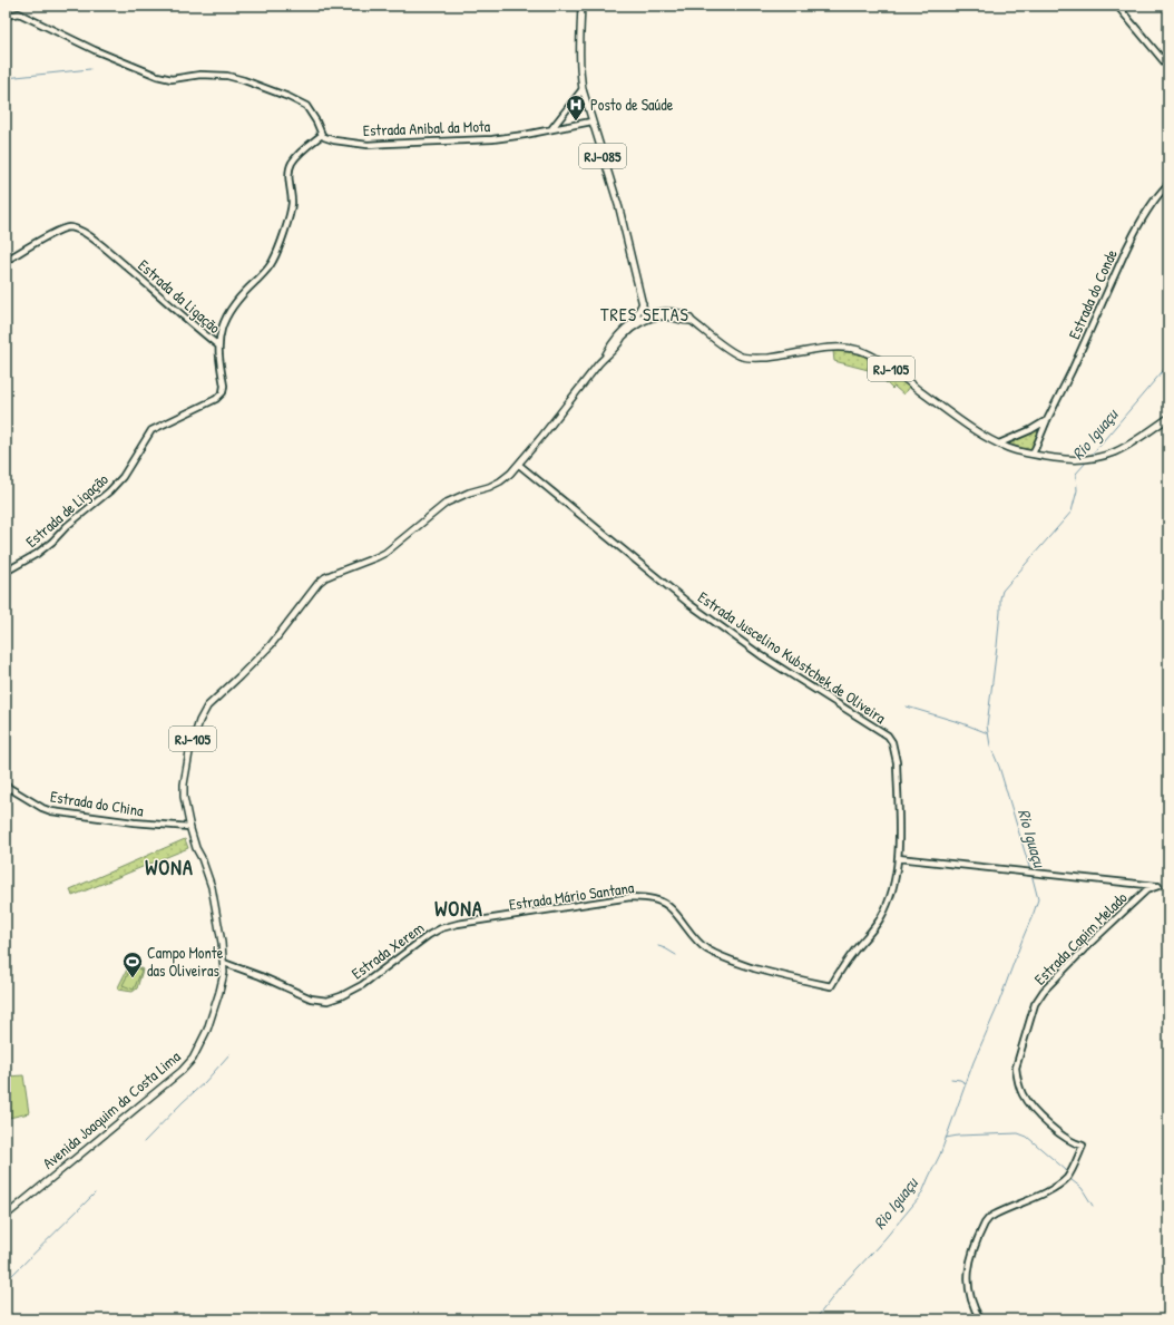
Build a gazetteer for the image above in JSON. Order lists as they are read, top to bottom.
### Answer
{
  "streets": {
    "main road": ["RJ-085", "RJ-105", "Avenida Joaquim da Costa Lima"],
    "street": [
      "Estrada Anibal da Mota",
      "Estrada do Conde",
      "Estrada da Ligação",
      "Estrada de Ligação",
      "Estrada Juscelino Kubstchek de Oliveira",
      "Estrada do China",
      "Estrada Mário Santana",
      "Estrada Capim Melado",
      "Estrada Xerem"
    ]
  },
  "crossings": [
    ["Estrada Anibal da Mota", "RJ-085"],
    ["Estrada Anibal da Mota", "Estrada da Ligação"],
    ["Estrada do Conde", "Avenida Joaquim da Costa Lima"],
    ["Estrada da Ligação", "Estrada de Ligação"],
    ["Estrada Juscelino Kubstchek de Oliveira", "Estrada Mário Santana"],
    ["Estrada Juscelino Kubstchek de Oliveira", "Avenida Joaquim da Costa Lima"],
    ["Estrada do China", "Avenida Joaquim da Costa Lima"],
    ["Estrada Mário Santana", "Estrada Xerem"],
    ["Estrada Xerem", "Avenida Joaquim da Costa Lima"]
  ],
  "districts": ["TRES SETAS", "WONA", "WONA"],
  "water": ["Rio Iguaçu"],
  "places": {
    "hospital": ["Posto de Saúde"],
    "sports": ["Campo Monte das Oliveiras"]
  }
}
